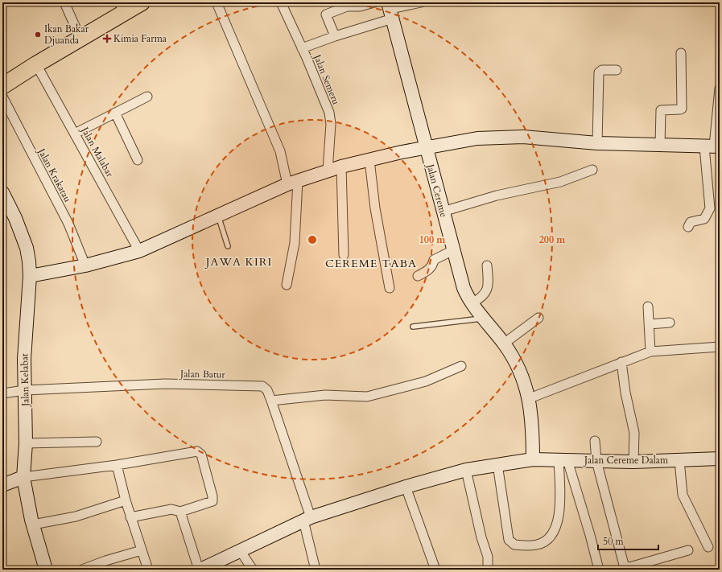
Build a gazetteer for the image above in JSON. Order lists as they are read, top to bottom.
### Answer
{
  "streets": {
    "street": [
      "Jalan Semeru",
      "Jalan Malabar",
      "Jalan Krakatau",
      "Jalan Cereme",
      "Jalan Batur",
      "Jalan Kelabat",
      "Jalan Cereme Dalam"
    ]
  },
  "crossings": [
    ["Jalan Cereme", "Jalan Cereme Dalam"],
    ["Jalan Batur", "Jalan Kelabat"],
    ["Jalan Batur", "Jalan Cereme Dalam"]
  ],
  "districts": ["JAWA KIRI", "CEREME TABA"],
  "places": {
    "other": ["Ikan Bakar Djuanda"],
    "health": ["Kimia Farma"]
  },
  "scale_bar": "50 m",
  "rings": ["100 m", "200 m"]
}
